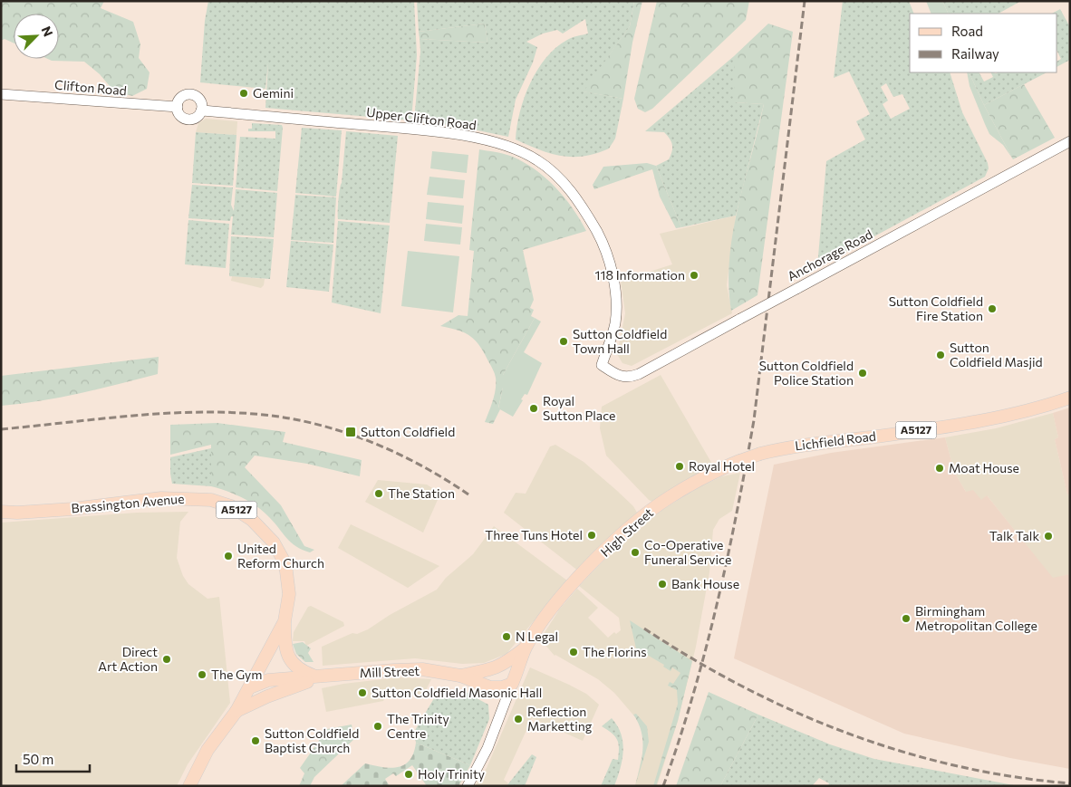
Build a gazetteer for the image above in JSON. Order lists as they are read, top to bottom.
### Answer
{
  "streets": {
    "main road": [
      "A5127",
      "Lichfield Road",
      "Brassington Avenue",
      "High Street",
      "Mill Street"
    ],
    "street": ["Clifton Road", "Upper Clifton Road", "Anchorage Road"]
  },
  "crossings": [
    ["Clifton Road", "Upper Clifton Road"],
    ["Upper Clifton Road", "Anchorage Road"],
    ["Lichfield Road", "High Street"],
    ["Brassington Avenue", "Mill Street"],
    ["High Street", "Mill Street"]
  ],
  "places": {
    "other": [
      "Gemini",
      "118 Information",
      "Sutton Coldfield Fire Station",
      "Sutton Coldfield Town Hall",
      "Sutton Coldfield Masjid",
      "Sutton Coldfield Police Station",
      "Royal Sutton Place",
      "Royal Hotel",
      "Moat House",
      "The Station",
      "Three Tuns Hotel",
      "Talk Talk",
      "Co-Operative Funeral Service",
      "United Reform Church",
      "Bank House",
      "Birmingham Metropolitan College",
      "N Legal",
      "The Florins",
      "Direct Art Action",
      "The Gym",
      "Sutton Coldfield Masonic Hall",
      "Reflection Marketting",
      "The Trinity Centre",
      "Sutton Coldfield Baptist Church",
      "Holy Trinity"
    ],
    "transit": ["Sutton Coldfield"]
  },
  "legend": ["Road", "Railway"],
  "scale_bar": "50 m",
  "north": "top right"
}
